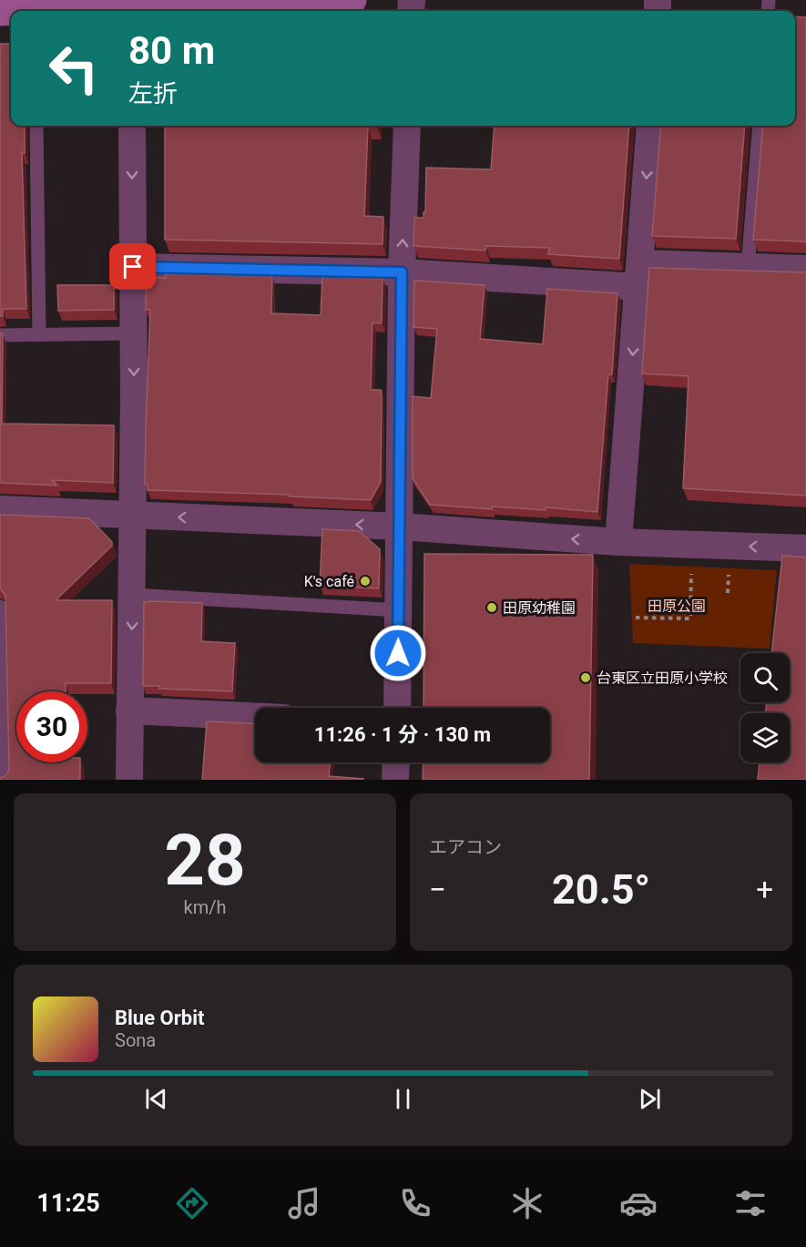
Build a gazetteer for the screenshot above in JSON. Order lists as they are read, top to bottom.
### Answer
{
  "parks": ["田原公園"],
  "places": ["K's café", "田原幼稚園", "台東区立田原小学校"],
  "page": {
    "turn": ["80 m", "左折"],
    "limit": "30",
    "trip": "11:26 · 1 分 · 130 m",
    "tile": [
      ["28", "km/h"],
      "エアコン"
    ],
    "heat": ["−", "20.5°", "+"],
    "song": ["Blue Orbit", "Sona"],
    "tabs": "11:25"
  }
}
